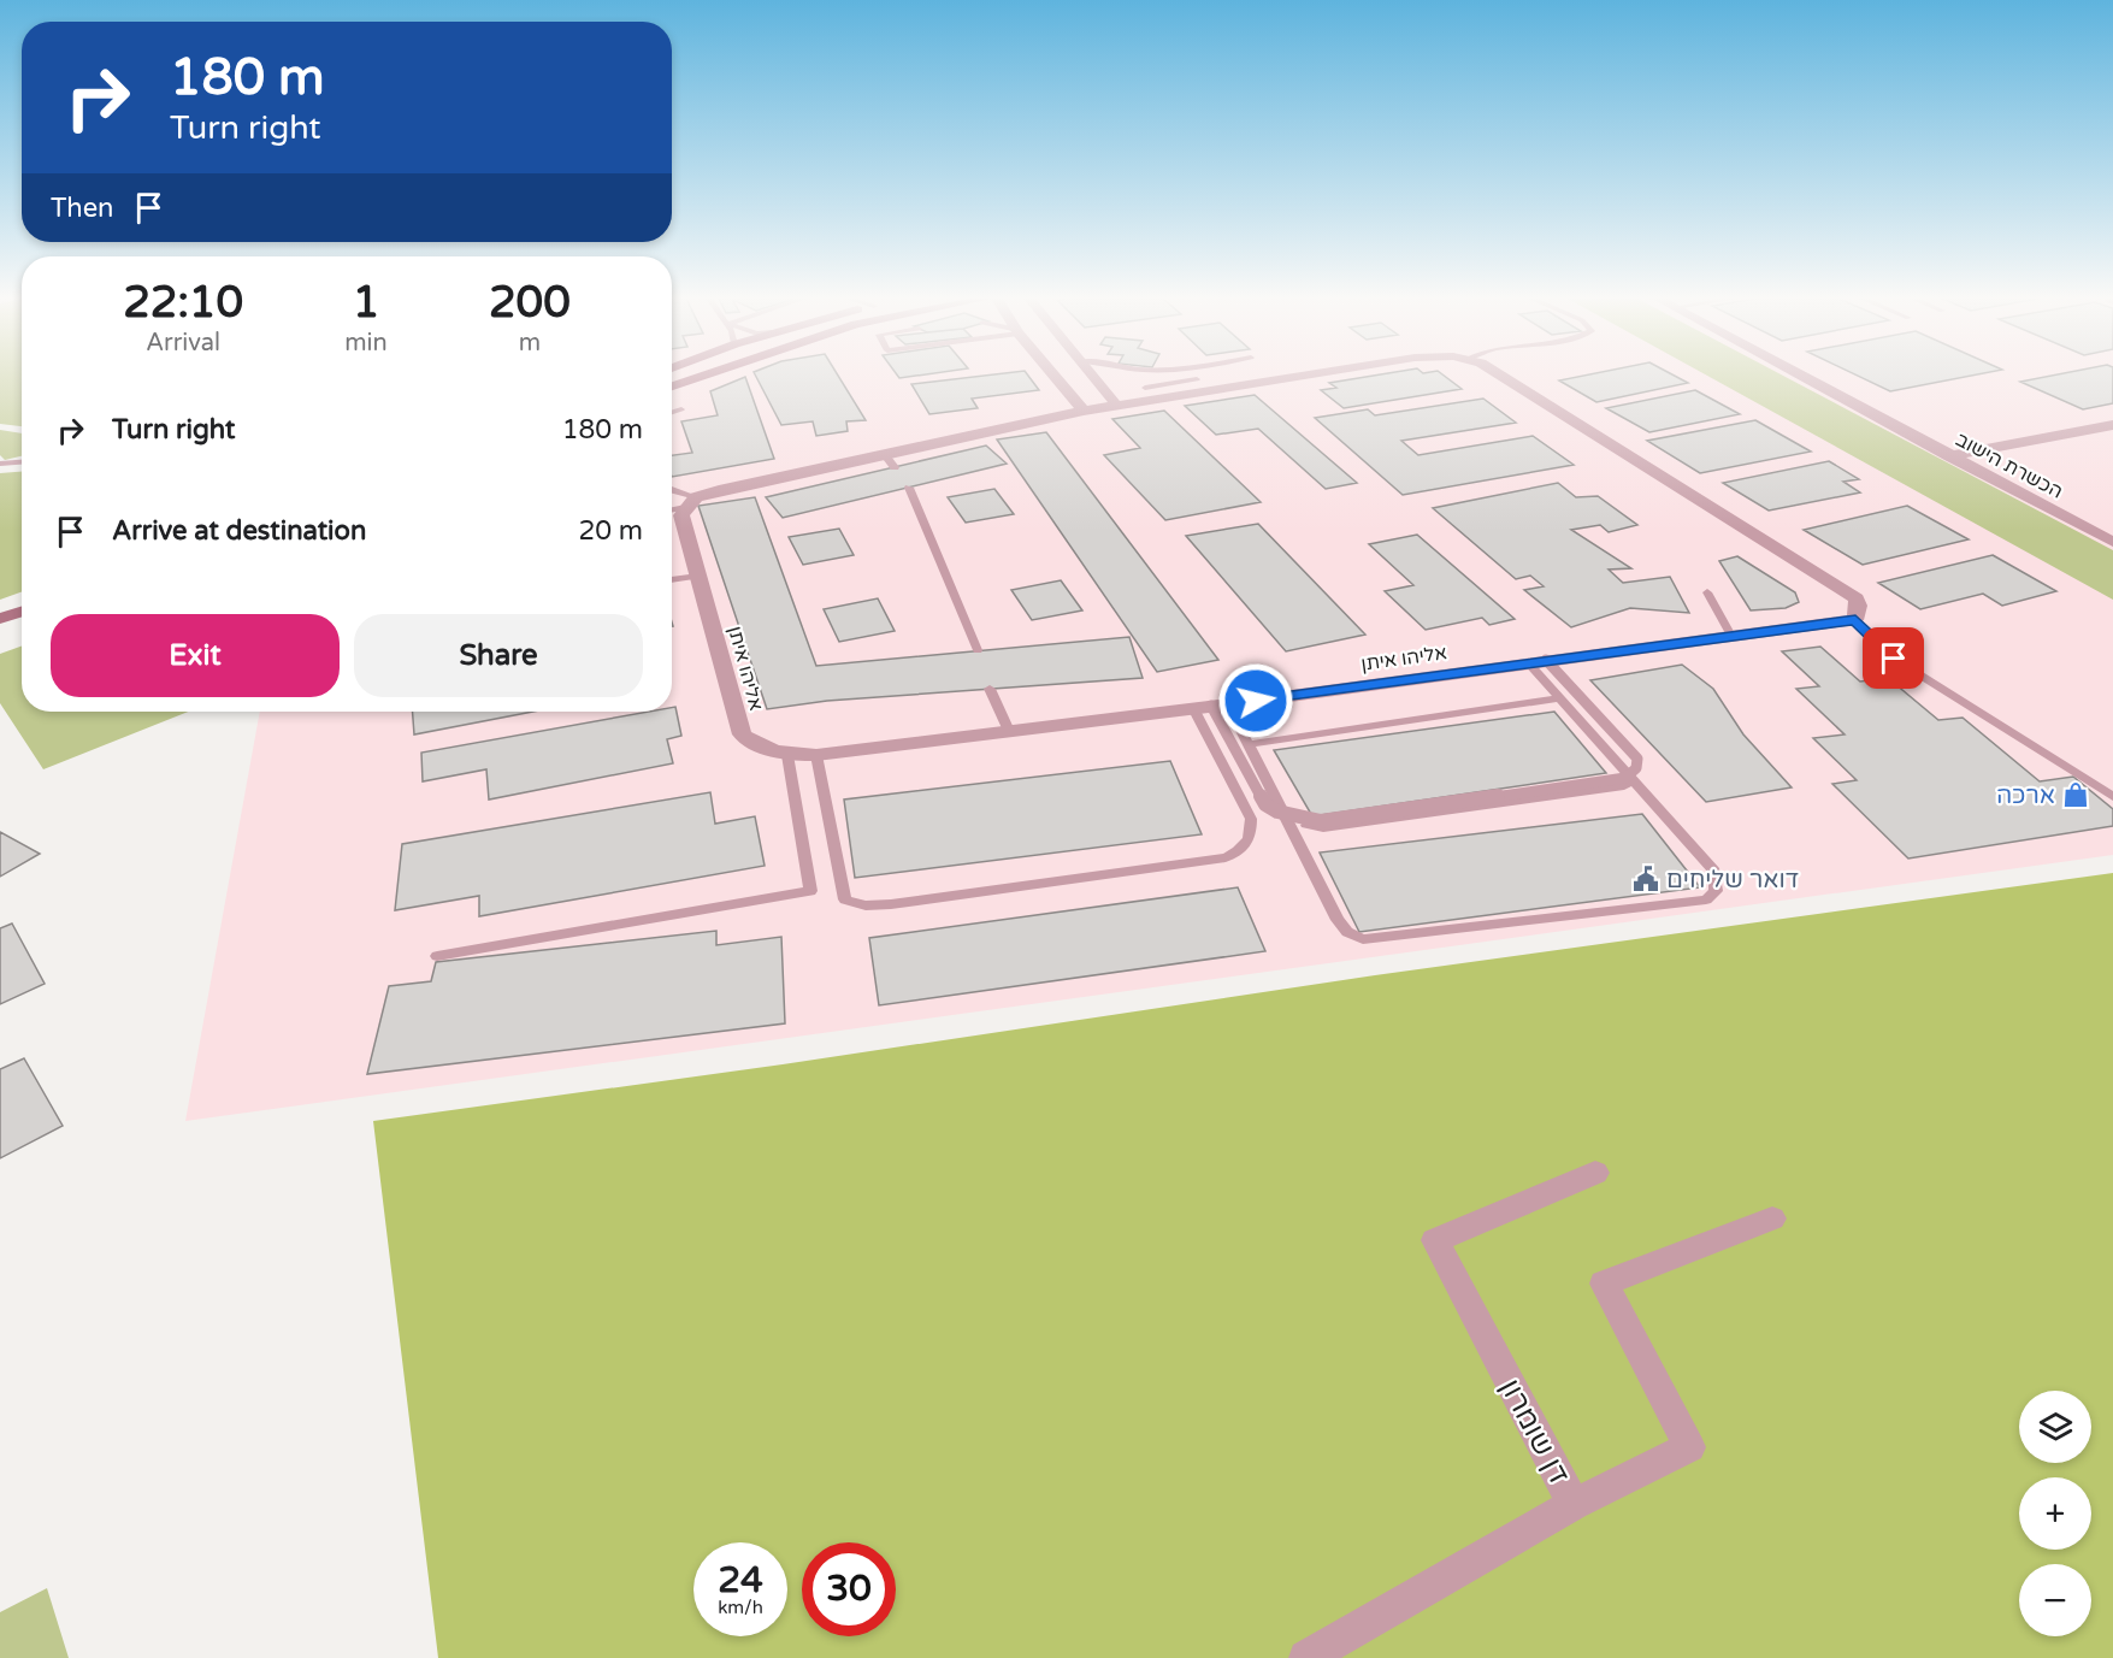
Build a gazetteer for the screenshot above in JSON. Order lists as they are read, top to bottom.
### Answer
{
  "streets": {
    "street": ["הכשרת הישוב", "אליהו איתן", "דן שומרון"]
  },
  "places": {
    "shop": ["ארכה"],
    "public building": ["דואר שליחים"]
  },
  "page": {
    "turn": ["180 m", "Turn right"],
    "then": "Then",
    "eta": [
      "22:10",
      "Arrival",
      "1",
      "min",
      "200",
      "m"
    ],
    "list": [
      {
        "name": "Turn right",
        "value": "180 m"
      },
      {
        "name": "Arrive at destination",
        "value": "20 m"
      }
    ],
    "buttons": ["Exit", "Share"],
    "map_buttons": ["+", "−"],
    "speed": "24 km/h",
    "limit": "30"
  }
}
